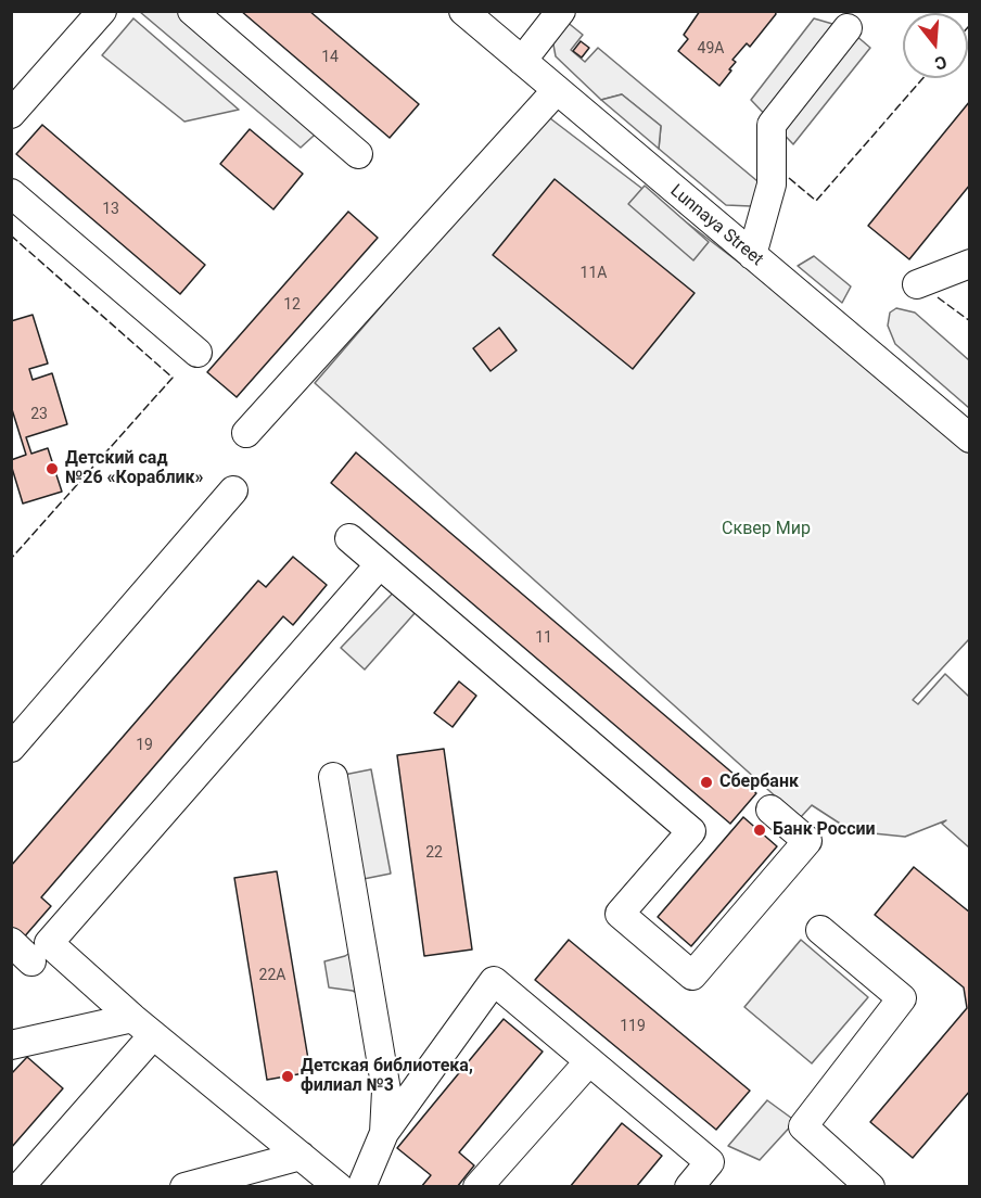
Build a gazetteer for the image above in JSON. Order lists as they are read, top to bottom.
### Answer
{
  "streets": {
    "street": ["Lunnaya Street"]
  },
  "parks": ["Сквер Мир"],
  "places": [
    "Детский сад №26 «Кораблик»",
    "Сбербанк",
    "Банк России",
    "Детская библиотека, филиал №3"
  ],
  "house_numbers": [
    "49А",
    "14",
    "13",
    "11А",
    "12",
    "23",
    "11",
    "19",
    "22",
    "22А",
    "119"
  ],
  "north": "bottom"
}
